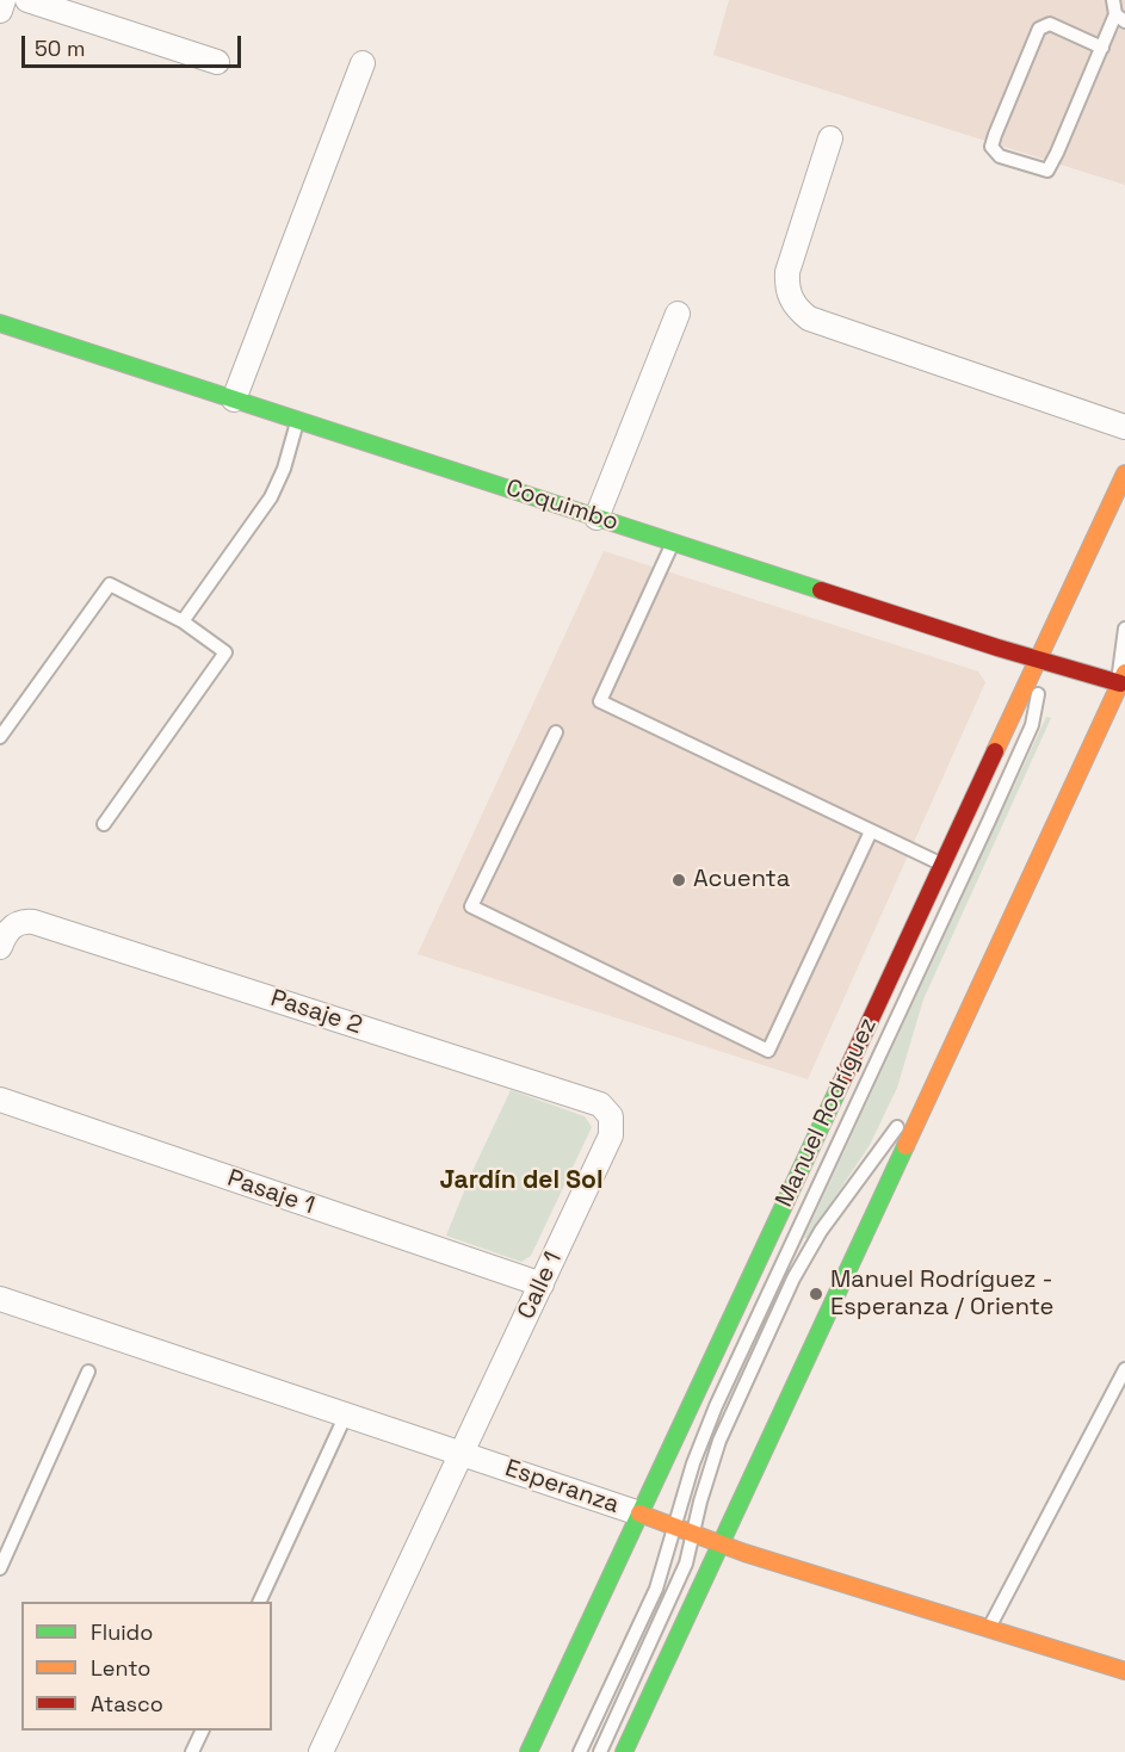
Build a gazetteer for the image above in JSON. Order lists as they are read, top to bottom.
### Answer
{
  "streets": {
    "main road": ["Coquimbo", "Manuel Rodríguez", "Esperanza"],
    "street": ["Pasaje 2", "Pasaje 1", "Calle 1"]
  },
  "crossings": [
    ["Coquimbo", "Manuel Rodríguez"],
    ["Pasaje 2", "Calle 1"],
    ["Manuel Rodríguez", "Esperanza"],
    ["Pasaje 1", "Calle 1"],
    ["Calle 1", "Esperanza"]
  ],
  "districts": ["Jardín del Sol"],
  "places": ["Acuenta", "Manuel Rodríguez - Esperanza / Oriente"],
  "legend": ["Fluido", "Lento", "Atasco"],
  "scale_bar": "50 m"
}
